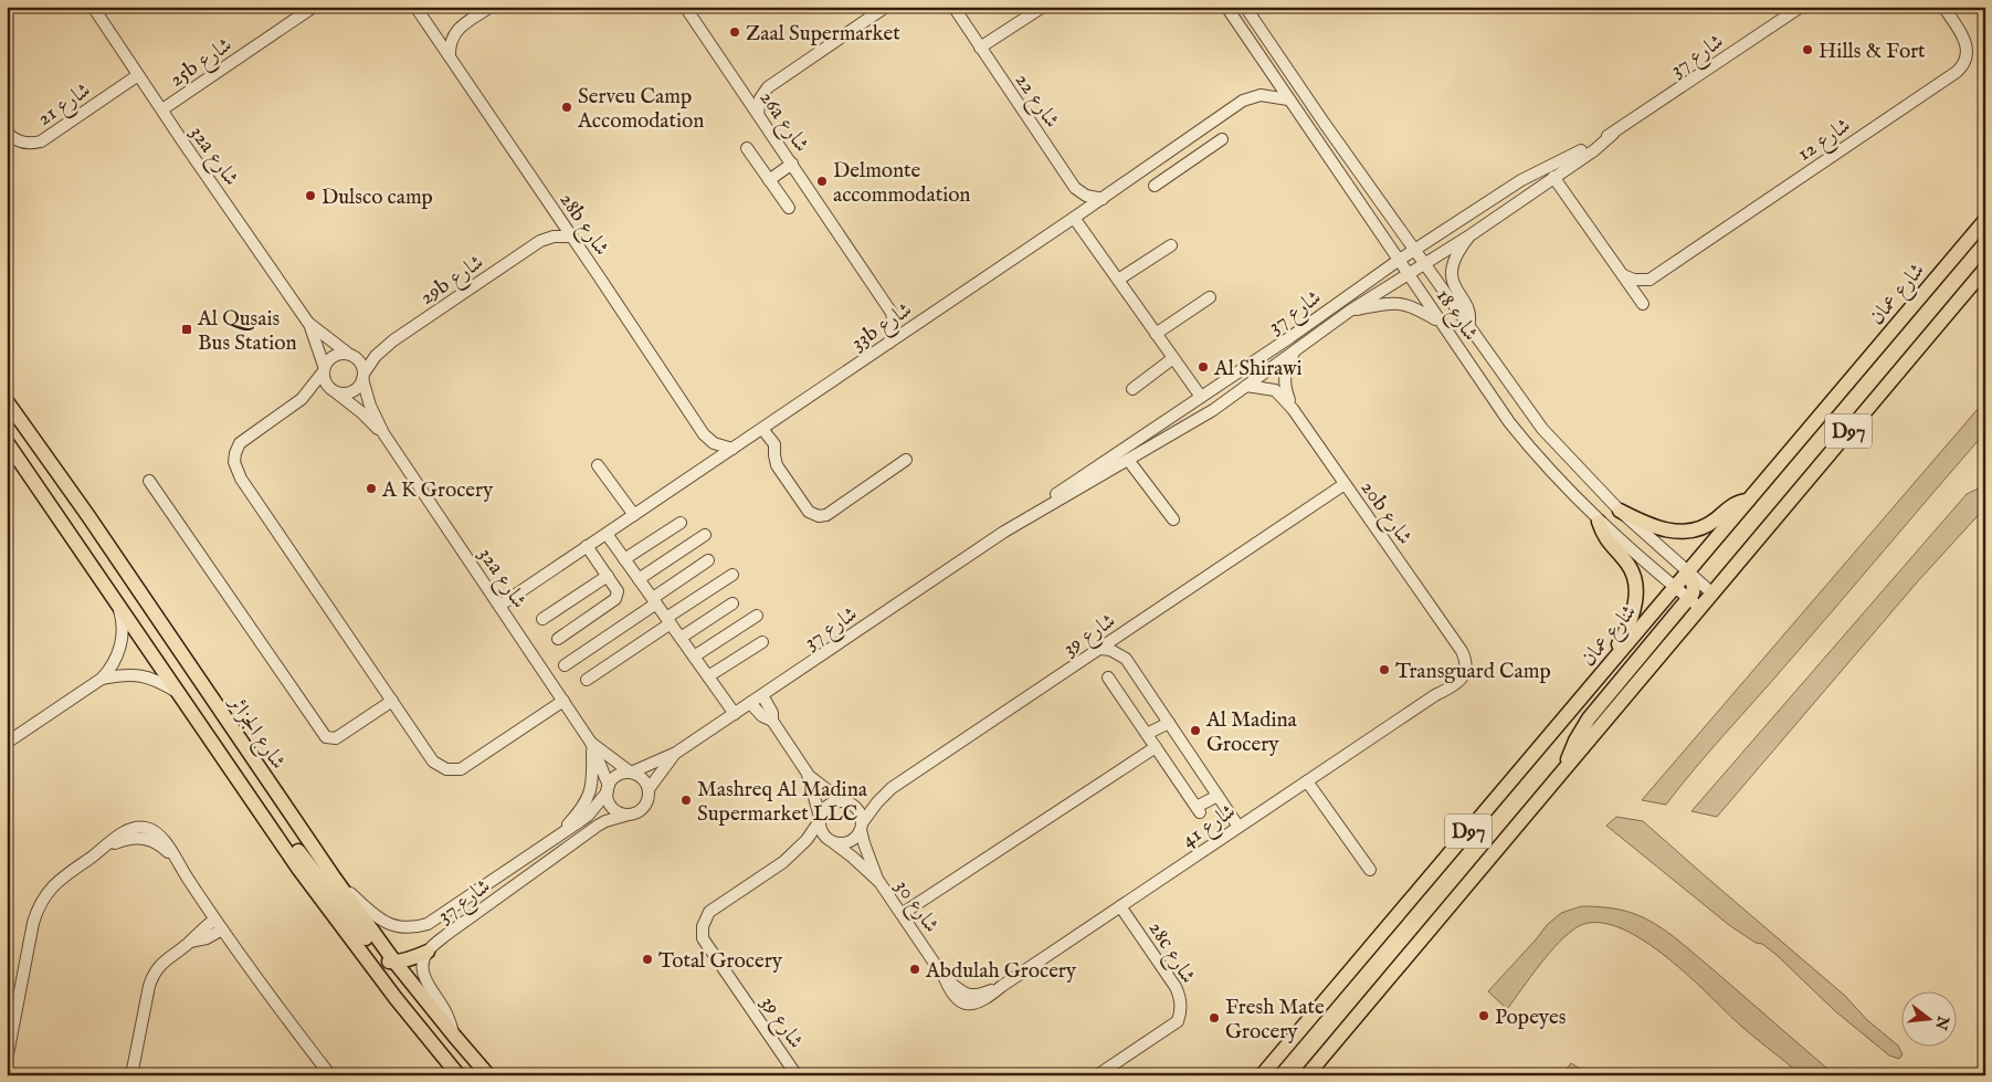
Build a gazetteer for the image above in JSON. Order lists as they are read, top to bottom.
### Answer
{
  "streets": {
    "main road": ["شارع عمان", "D97", "شارع الجزائر"],
    "street": [
      "شارع 37",
      "25b شارع",
      "شارع 22",
      "شارع 21",
      "26a شارع",
      "شارع 12",
      "32a شارع",
      "28b شارع",
      "29b شارع",
      "شارع 18",
      "33b شارع",
      "20b شارع",
      "شارع 39",
      "شارع 41",
      "شارع 30",
      "28c شارع"
    ]
  },
  "crossings": [
    ["شارع 37", "32a شارع"],
    ["شارع 37", "شارع 18"],
    ["شارع 37", "20b شارع"],
    ["شارع 37", "شارع الجزائر"],
    ["25b شارع", "32a شارع"],
    ["شارع 22", "33b شارع"],
    ["شارع 21", "32a شارع"],
    ["26a شارع", "33b شارع"],
    ["32a شارع", "29b شارع"],
    ["32a شارع", "33b شارع"],
    ["28b شارع", "29b شارع"],
    ["28b شارع", "33b شارع"],
    ["شارع عمان", "شارع 18"],
    ["شارع 18", "33b شارع"],
    ["شارع 18", "D97"],
    ["20b شارع", "شارع 39"],
    ["20b شارع", "شارع 41"],
    ["شارع 39", "شارع 30"],
    ["شارع 41", "شارع 30"],
    ["شارع 41", "28c شارع"]
  ],
  "places": {
    "other": [
      "Zaal Supermarket",
      "Hills & Fort",
      "Serveu Camp Accomodation",
      "Delmonte accommodation",
      "Dulsco camp",
      "Al Shirawi",
      "A K Grocery",
      "Transguard Camp",
      "Al Madina Grocery",
      "Mashreq Al Madina Supermarket LLC",
      "Total Grocery",
      "Abdulah Grocery",
      "Popeyes",
      "Fresh Mate Grocery"
    ],
    "transit": ["Al Qusais Bus Station"]
  },
  "north": "right"
}
